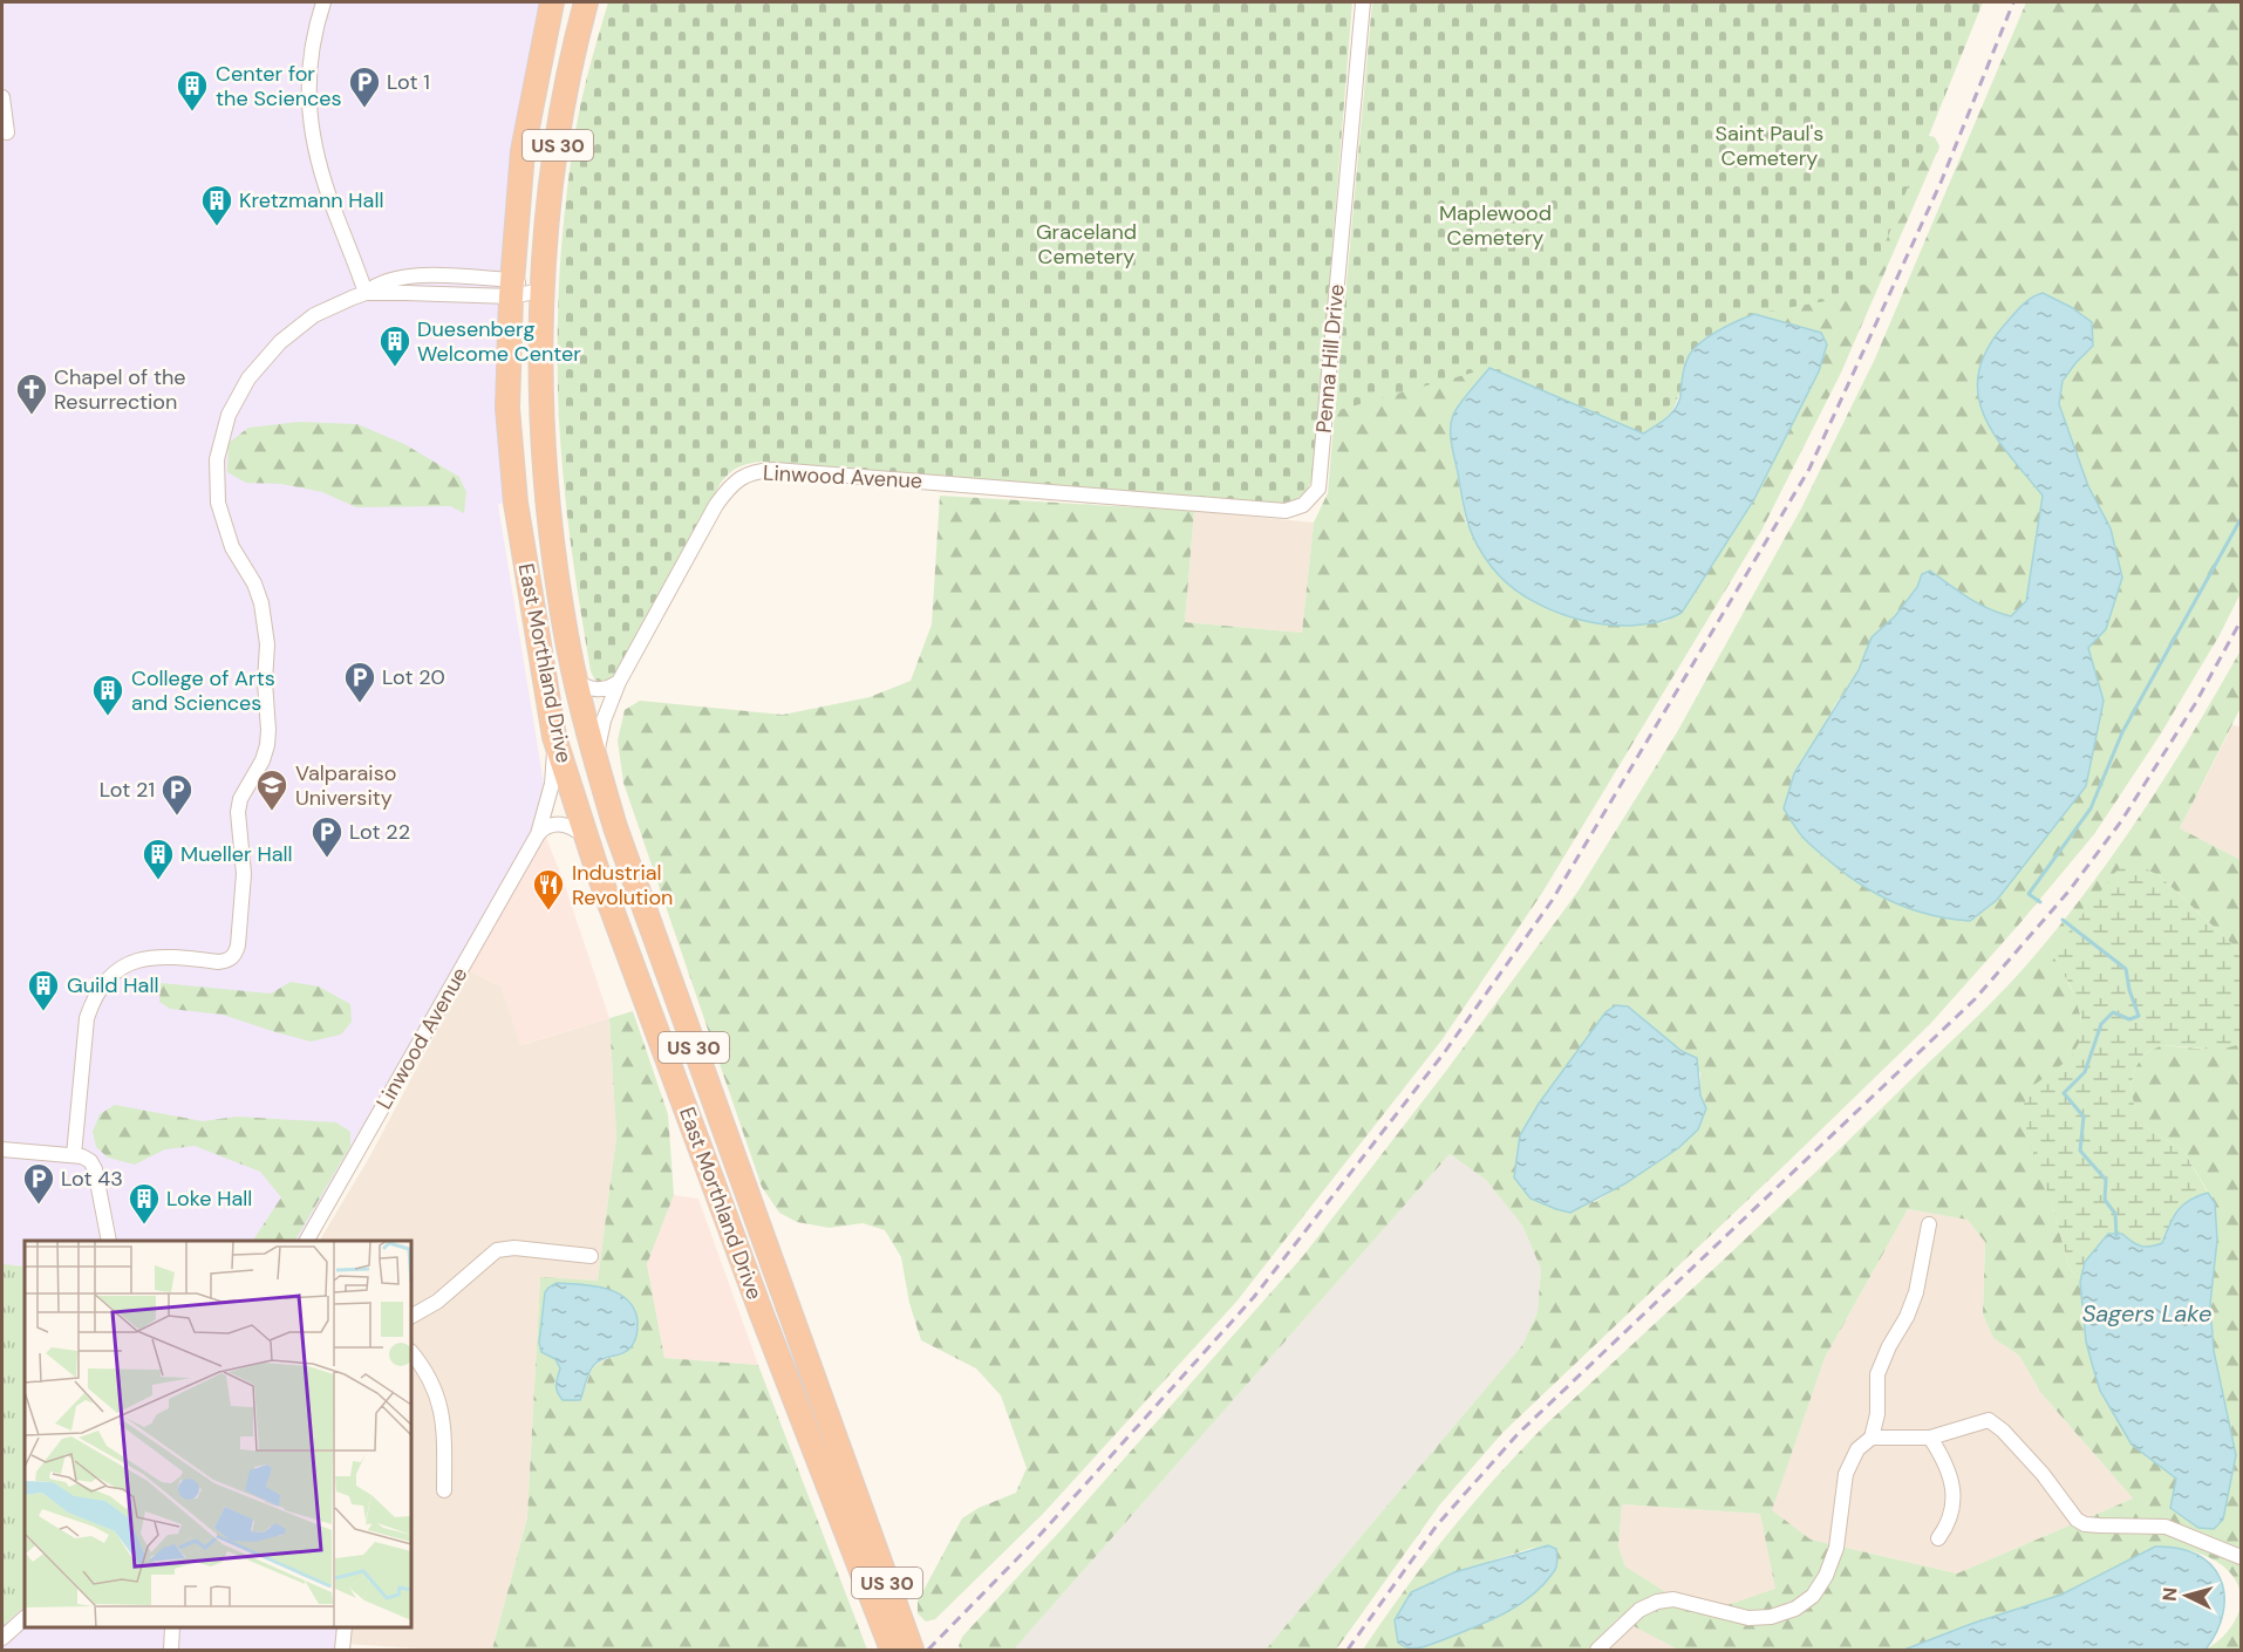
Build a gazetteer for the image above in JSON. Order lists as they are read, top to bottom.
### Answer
{
  "streets": {
    "highway": ["US 30", "East Morthland Drive"],
    "street": ["Penna Hill Drive", "Linwood Avenue"]
  },
  "crossings": [
    ["Penna Hill Drive", "Linwood Avenue"],
    ["Linwood Avenue", "East Morthland Drive"]
  ],
  "water": ["Sagers Lake"],
  "parks": ["Saint Paul's Cemetery", "Maplewood Cemetery", "Graceland Cemetery"],
  "places": {
    "parking": [
      "Lot 1",
      "Lot 20",
      "Lot 21",
      "Lot 22",
      "Lot 43"
    ],
    "building": [
      "Center for the Sciences",
      "Kretzmann Hall",
      "Duesenberg Welcome Center",
      "College of Arts and Sciences",
      "Mueller Hall",
      "Guild Hall",
      "Loke Hall"
    ],
    "church": ["Chapel of the Resurrection"],
    "school or university": ["Valparaiso University"],
    "restaurant": ["Industrial Revolution"]
  },
  "north": "left"
}
